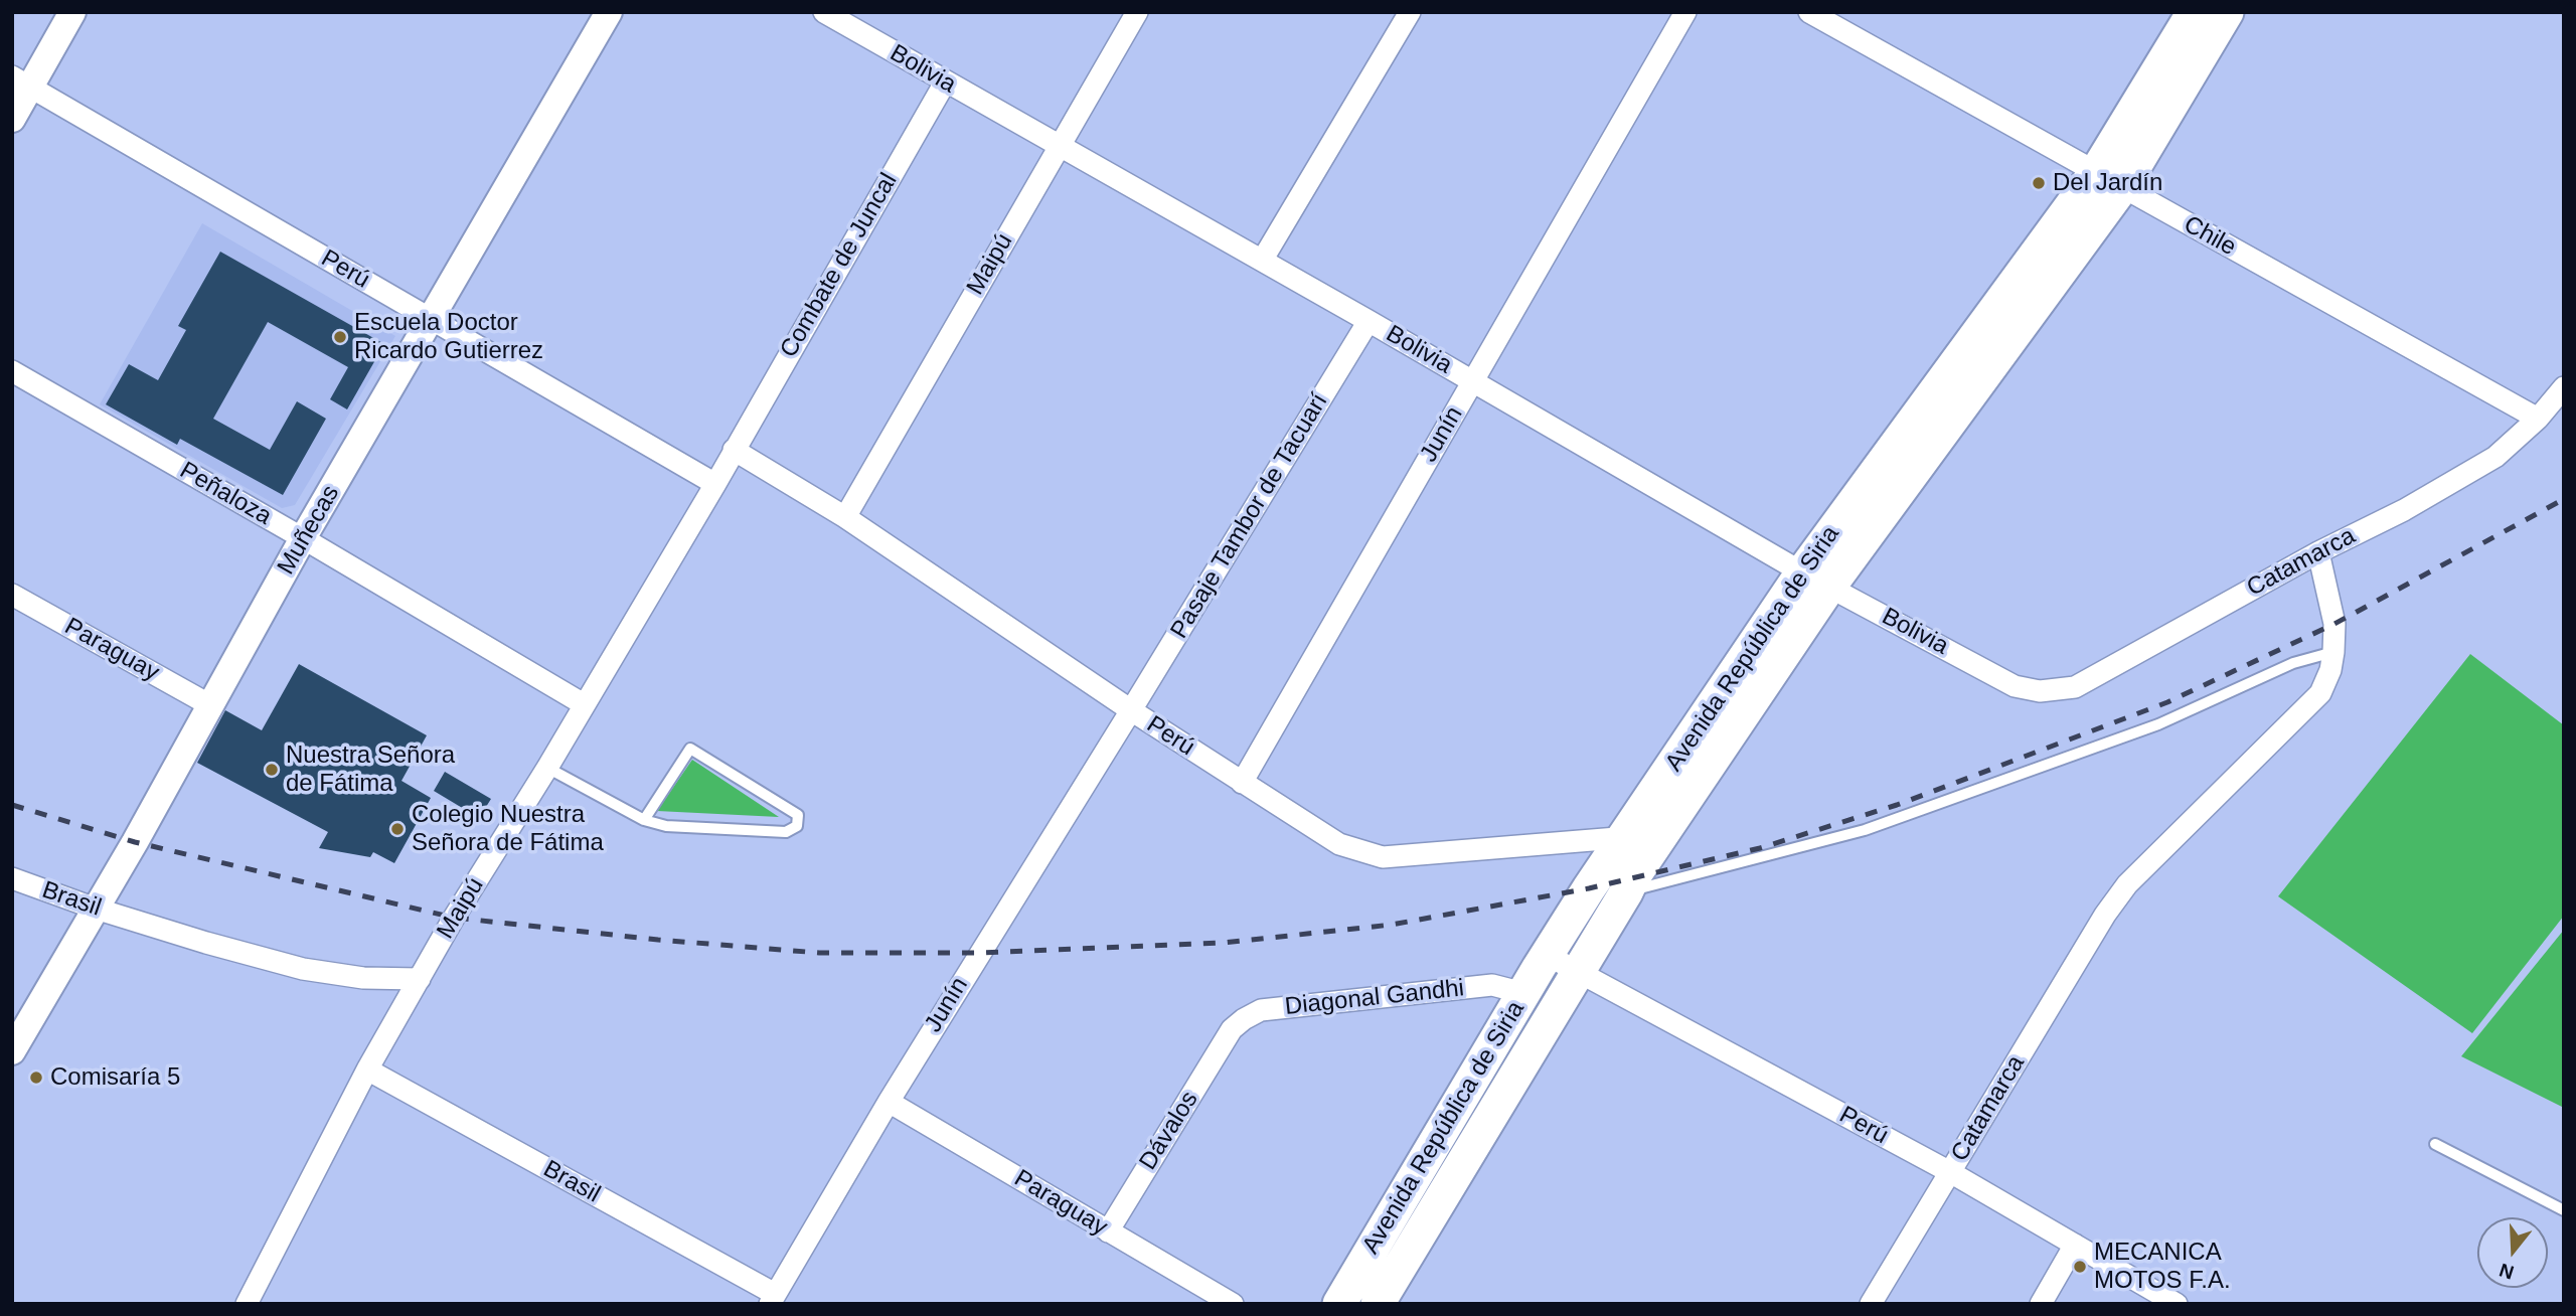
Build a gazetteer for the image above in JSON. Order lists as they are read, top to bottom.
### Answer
{
  "streets": {
    "main road": ["Avenida República de Siria"],
    "street": [
      "Bolivia",
      "Chile",
      "Maipú",
      "Combate de Juncal",
      "Perú",
      "Junín",
      "Peñaloza",
      "Pasaje Tambor de Tacuarí",
      "Muñecas",
      "Catamarca",
      "Paraguay",
      "Brasil",
      "Diagonal Gandhi",
      "Dávalos"
    ]
  },
  "crossings": [
    ["Bolivia", "Maipú"],
    ["Bolivia", "Combate de Juncal"],
    ["Bolivia", "Junín"],
    ["Bolivia", "Pasaje Tambor de Tacuarí"],
    ["Bolivia", "Catamarca"],
    ["Bolivia", "Avenida República de Siria"],
    ["Chile", "Catamarca"],
    ["Chile", "Avenida República de Siria"],
    ["Maipú", "Combate de Juncal"],
    ["Maipú", "Perú"],
    ["Maipú", "Peñaloza"],
    ["Maipú", "Brasil"],
    ["Combate de Juncal", "Perú"],
    ["Perú", "Junín"],
    ["Perú", "Pasaje Tambor de Tacuarí"],
    ["Perú", "Muñecas"],
    ["Perú", "Catamarca"],
    ["Perú", "Avenida República de Siria"],
    ["Junín", "Pasaje Tambor de Tacuarí"],
    ["Junín", "Paraguay"],
    ["Junín", "Brasil"],
    ["Peñaloza", "Muñecas"],
    ["Muñecas", "Paraguay"],
    ["Muñecas", "Brasil"],
    ["Avenida República de Siria", "Diagonal Gandhi"],
    ["Paraguay", "Dávalos"],
    ["Diagonal Gandhi", "Dávalos"]
  ],
  "places": [
    "Del Jardín",
    "Escuela Doctor Ricardo Gutierrez",
    "Nuestra Señora de Fátima",
    "Colegio Nuestra Señora de Fátima",
    "Comisaría 5",
    "MECANICA MOTOS F.A."
  ],
  "north": "bottom"
}
